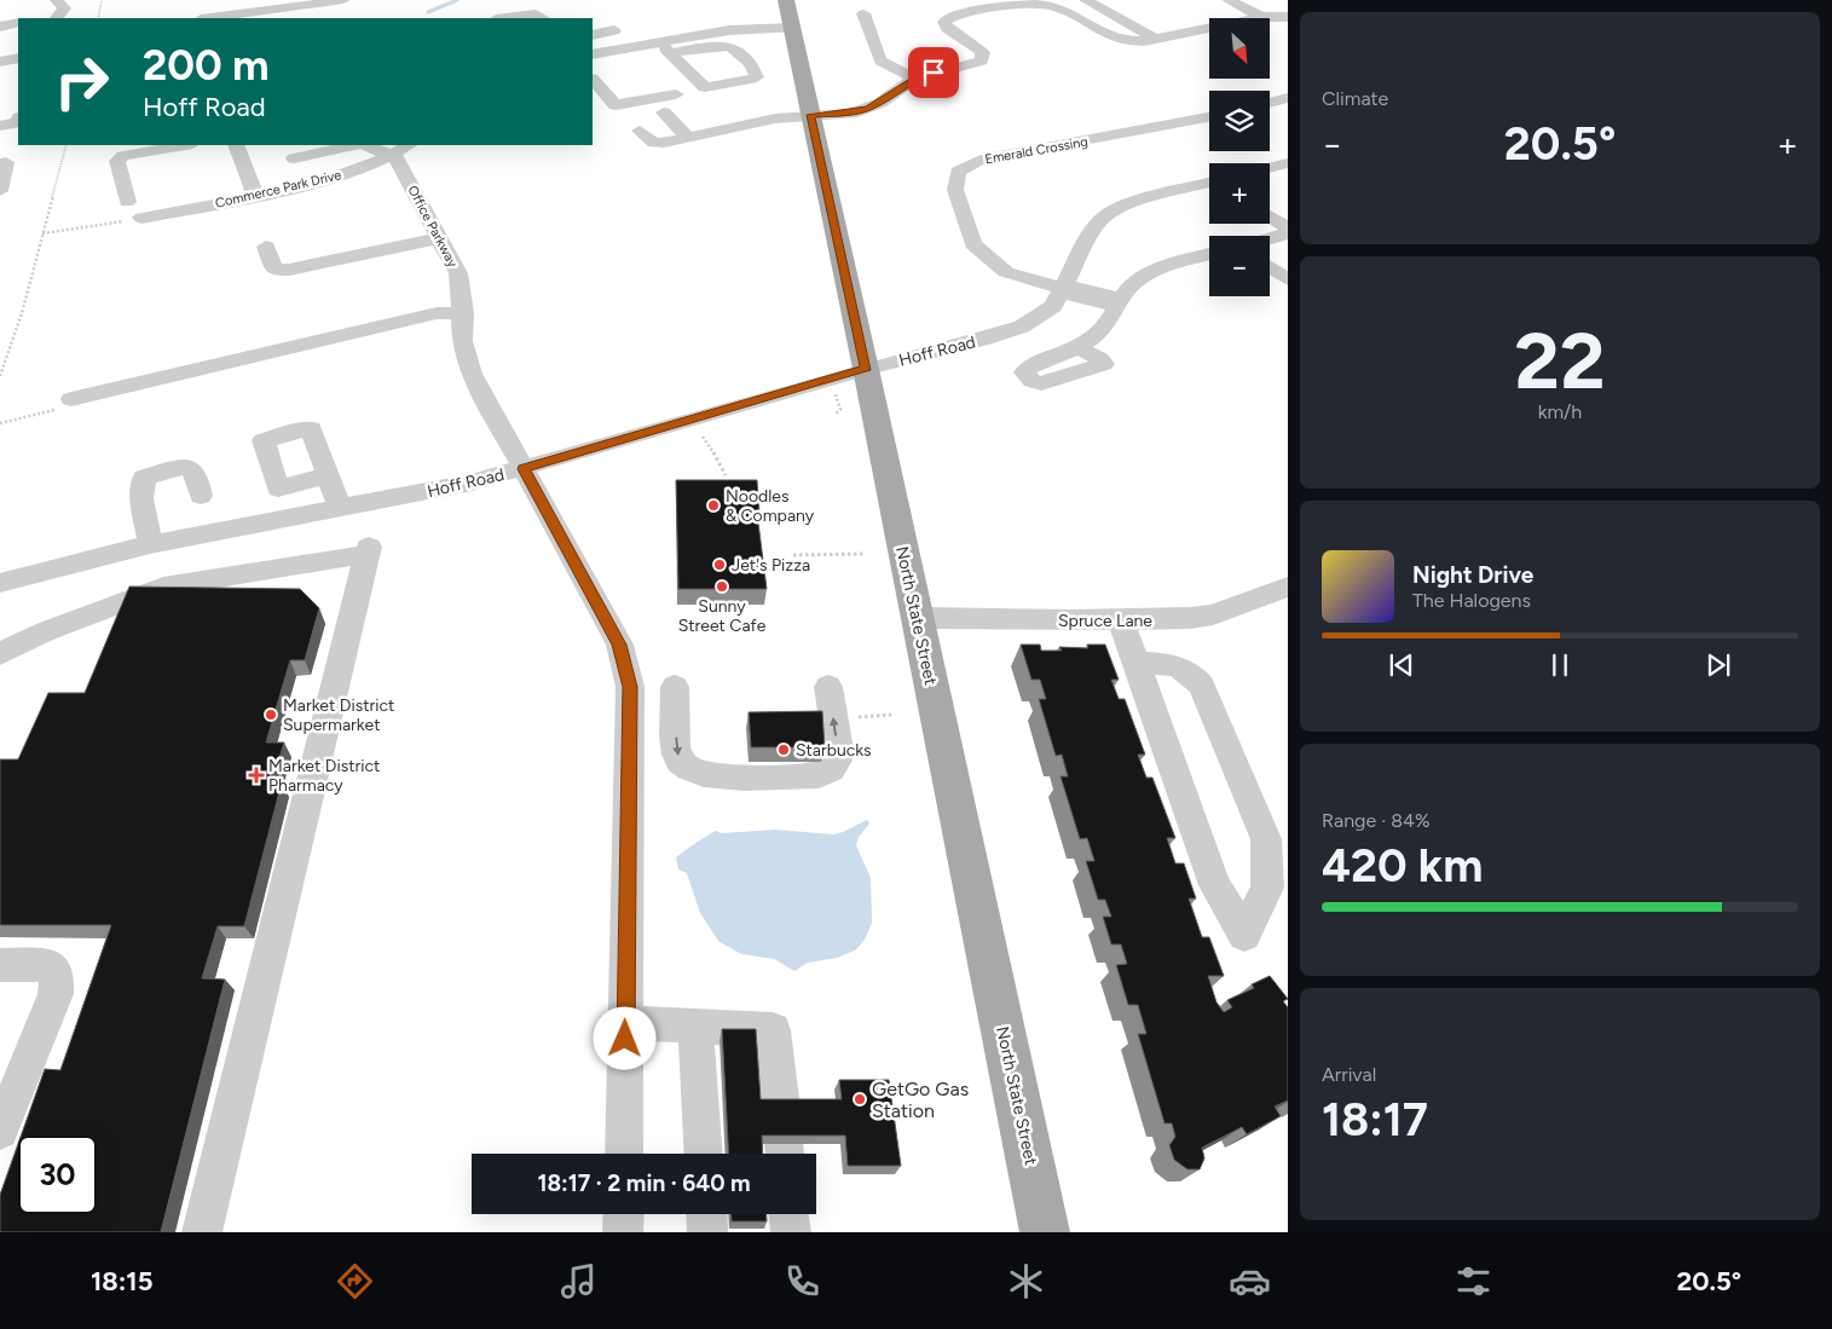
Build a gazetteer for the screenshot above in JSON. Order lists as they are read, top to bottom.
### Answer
{
  "streets": {
    "main road": ["North State Street"],
    "street": [
      "Emerald Crossing",
      "Commerce Park Drive",
      "Office Parkway",
      "Hoff Road",
      "Spruce Lane"
    ]
  },
  "crossings": [
    ["Emerald Crossing", "Hoff Road"],
    ["Commerce Park Drive", "Office Parkway"],
    ["Office Parkway", "Hoff Road"],
    ["Hoff Road", "North State Street"],
    ["North State Street", "Spruce Lane"]
  ],
  "places": {
    "other": [
      "Noodles & Company",
      "Jet's Pizza",
      "Sunny Street Cafe",
      "Market District Supermarket",
      "Starbucks",
      "GetGo Gas Station"
    ],
    "health": ["Market District Pharmacy"]
  },
  "north": "bottom right",
  "page": {
    "tile": [
      "Climate",
      ["22", "km/h"],
      ["Range · 84%", "420 km"],
      ["Arrival", "18:17"]
    ],
    "map_buttons": ["+", "−"],
    "turn": ["200 m", "Hoff Road"],
    "heat": ["−", "20.5°", "+"],
    "song": ["Night Drive", "The Halogens"],
    "limit": "30",
    "trip": "18:17 · 2 min · 640 m",
    "tabs": ["18:15", "20.5°"]
  }
}
